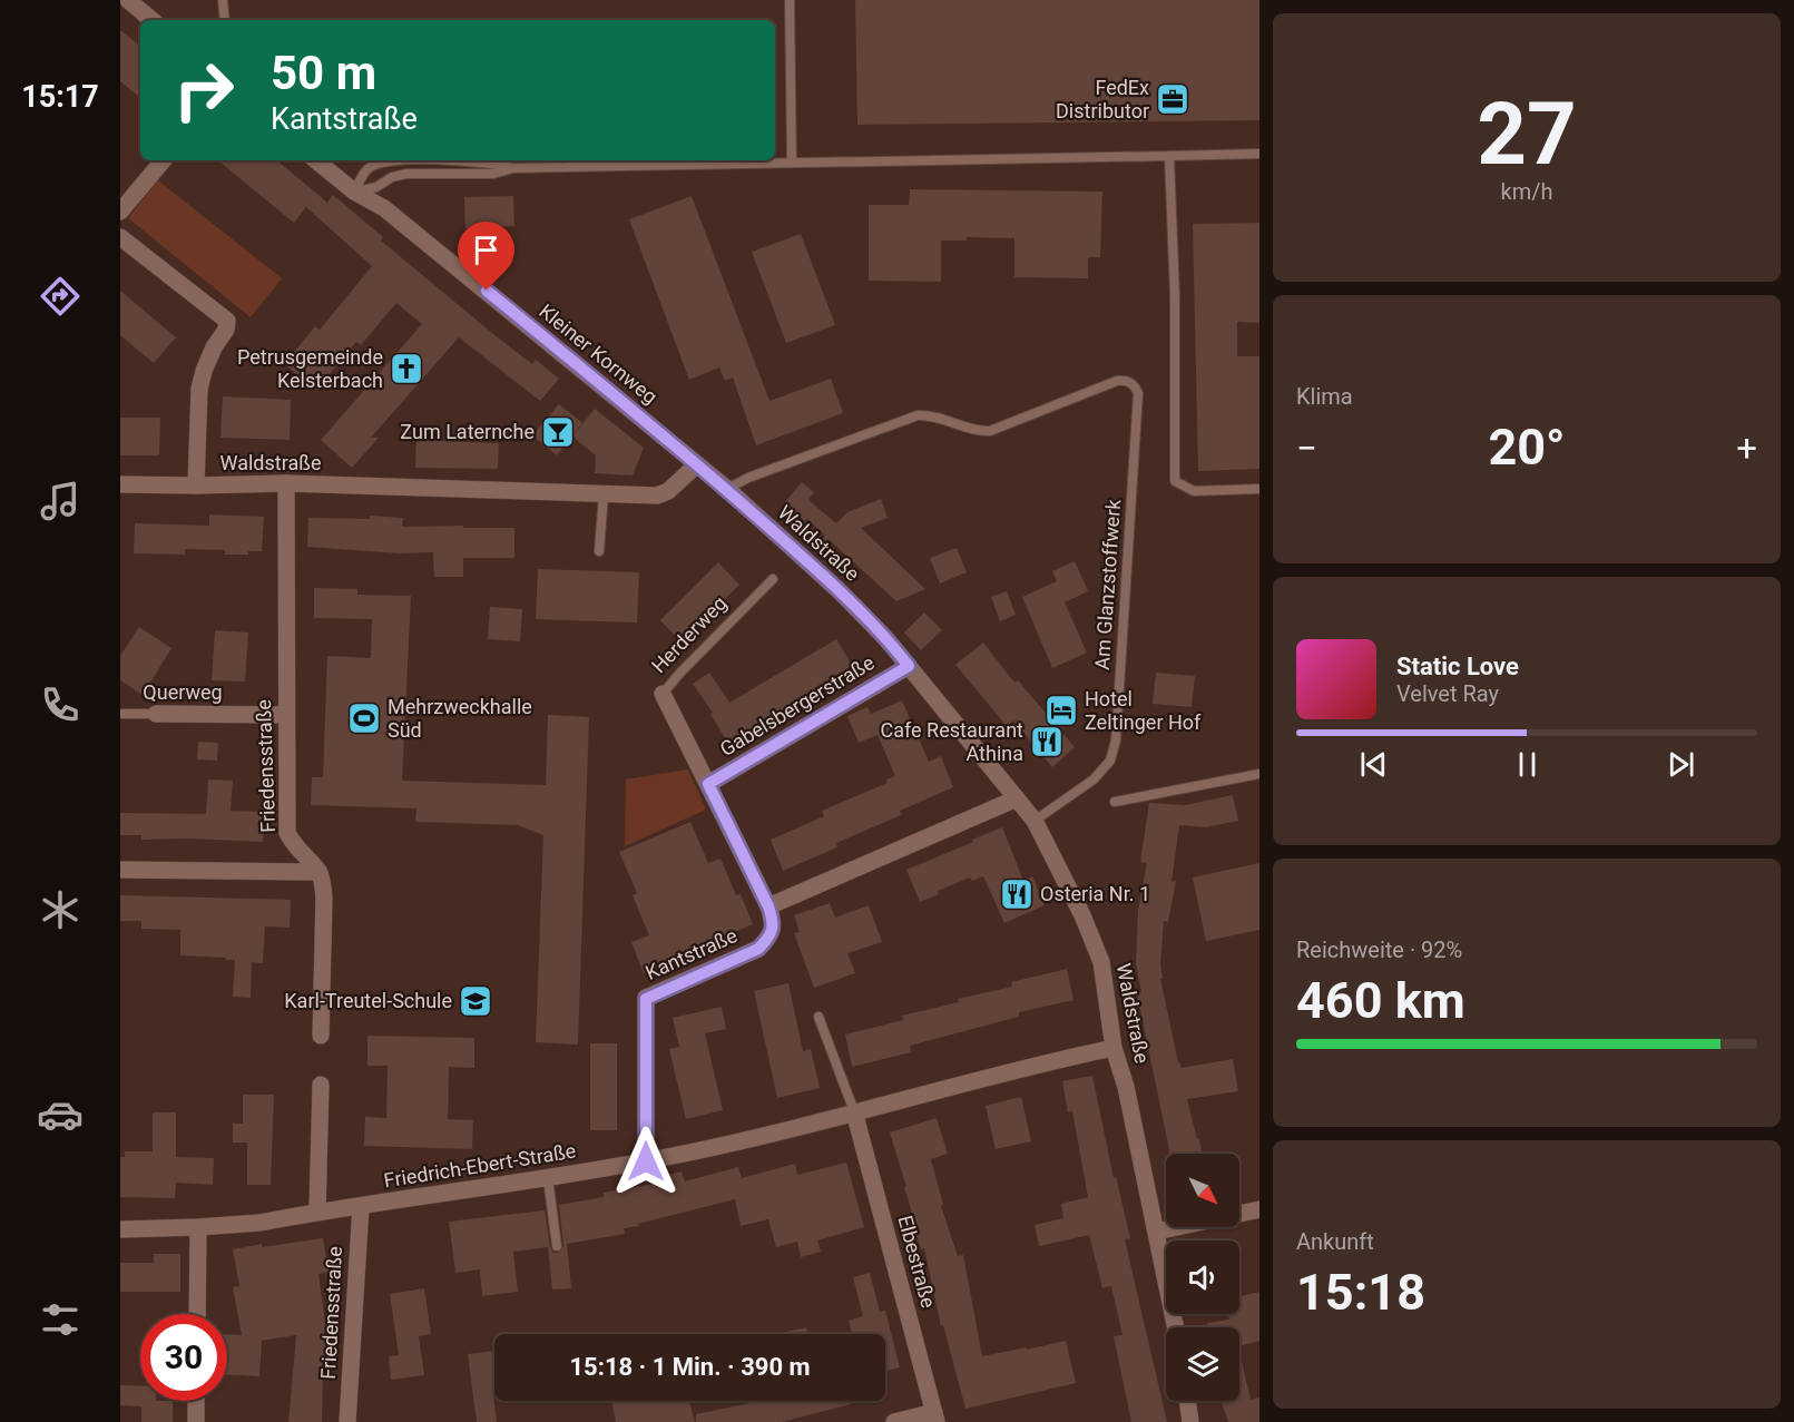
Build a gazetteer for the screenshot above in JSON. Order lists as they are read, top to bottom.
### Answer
{
  "streets": {
    "street": [
      "Kleiner Kornweg",
      "Waldstraße",
      "Herderweg",
      "Querweg",
      "Gabelsbergerstraße",
      "Friedensstraße",
      "Kantstraße",
      "Friedrich-Ebert-Straße",
      "Elbestraße"
    ],
    "lane": ["Am Glanzstoffwerk"]
  },
  "crossings": [
    ["Kleiner Kornweg", "Waldstraße"],
    ["Waldstraße", "Am Glanzstoffwerk"],
    ["Waldstraße", "Gabelsbergerstraße"],
    ["Waldstraße", "Friedensstraße"],
    ["Waldstraße", "Friedrich-Ebert-Straße"],
    ["Herderweg", "Gabelsbergerstraße"],
    ["Herderweg", "Kantstraße"],
    ["Querweg", "Friedensstraße"],
    ["Friedensstraße", "Friedrich-Ebert-Straße"],
    ["Kantstraße", "Friedrich-Ebert-Straße"],
    ["Friedrich-Ebert-Straße", "Elbestraße"]
  ],
  "places": {
    "office": ["FedEx Distributor"],
    "church": ["Petrusgemeinde Kelsterbach"],
    "bar": ["Zum Laternche"],
    "hotel": ["Hotel Zeltinger Hof"],
    "sports": ["Mehrzweckhalle Süd"],
    "restaurant": ["Cafe Restaurant Athina", "Osteria Nr. 1"],
    "school or university": ["Karl-Treutel-Schule"]
  },
  "north": "bottom right",
  "page": {
    "tabs": "15:17",
    "tile": [
      ["27", "km/h"],
      "Klima",
      ["Reichweite · 92%", "460 km"],
      ["Ankunft", "15:18"]
    ],
    "turn": ["50 m", "Kantstraße"],
    "heat": ["−", "20°", "+"],
    "song": ["Static Love", "Velvet Ray"],
    "limit": "30",
    "trip": "15:18 · 1 Min. · 390 m"
  }
}
